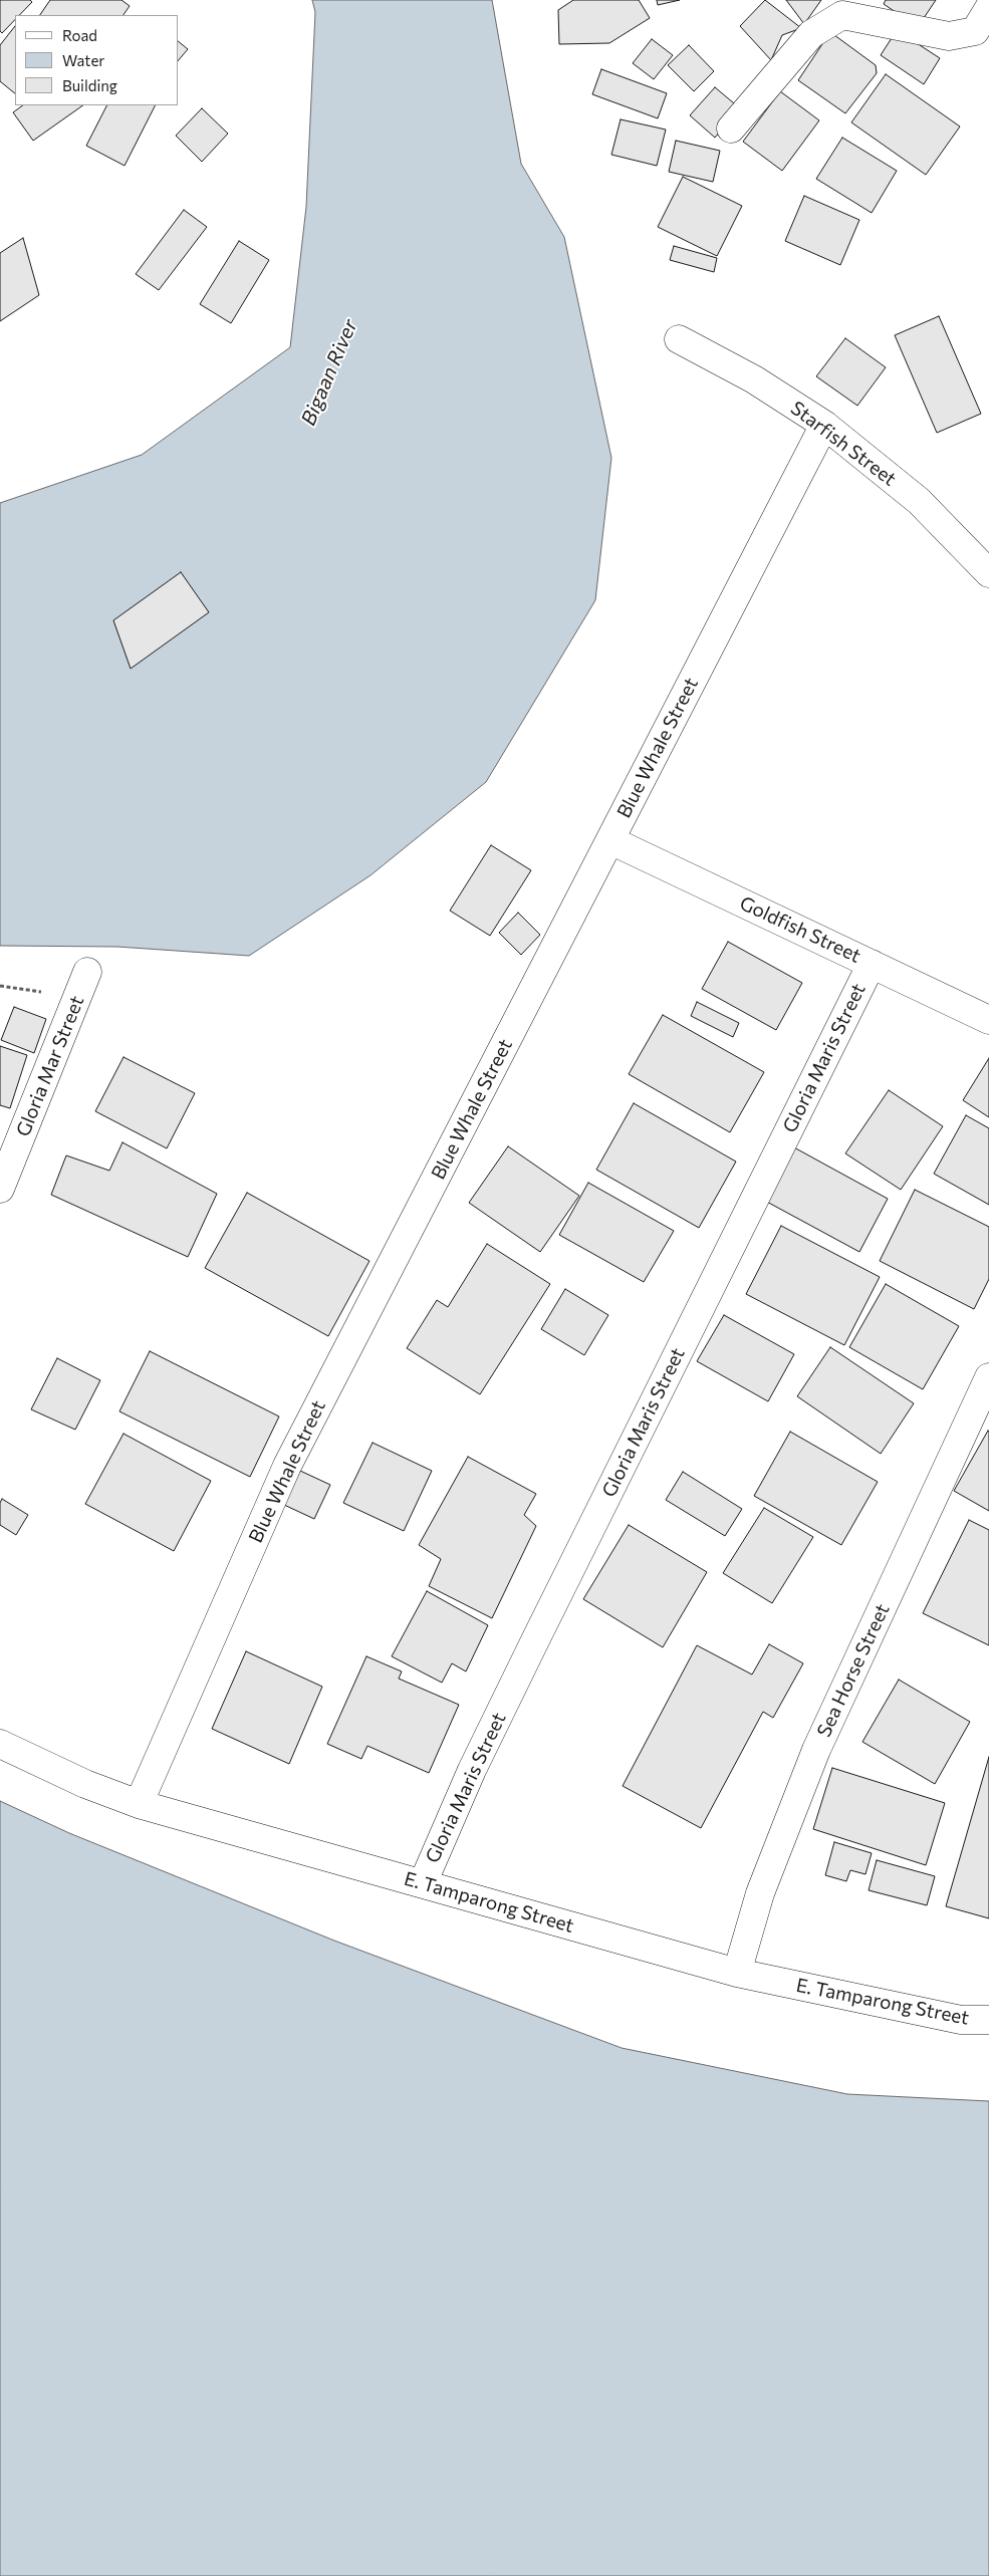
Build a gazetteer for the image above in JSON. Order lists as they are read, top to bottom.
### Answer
{
  "streets": {
    "street": [
      "Starfish Street",
      "Blue Whale Street",
      "Goldfish Street",
      "Gloria Maris Street",
      "Gloria Mar Street",
      "Sea Horse Street",
      "E. Tamparong Street"
    ]
  },
  "crossings": [
    ["Starfish Street", "Blue Whale Street"],
    ["Blue Whale Street", "Goldfish Street"],
    ["Blue Whale Street", "E. Tamparong Street"],
    ["Goldfish Street", "Gloria Maris Street"],
    ["Gloria Maris Street", "E. Tamparong Street"],
    ["Sea Horse Street", "E. Tamparong Street"]
  ],
  "water": ["Bigaan River"],
  "legend": ["Road", "Water", "Building"]
}
